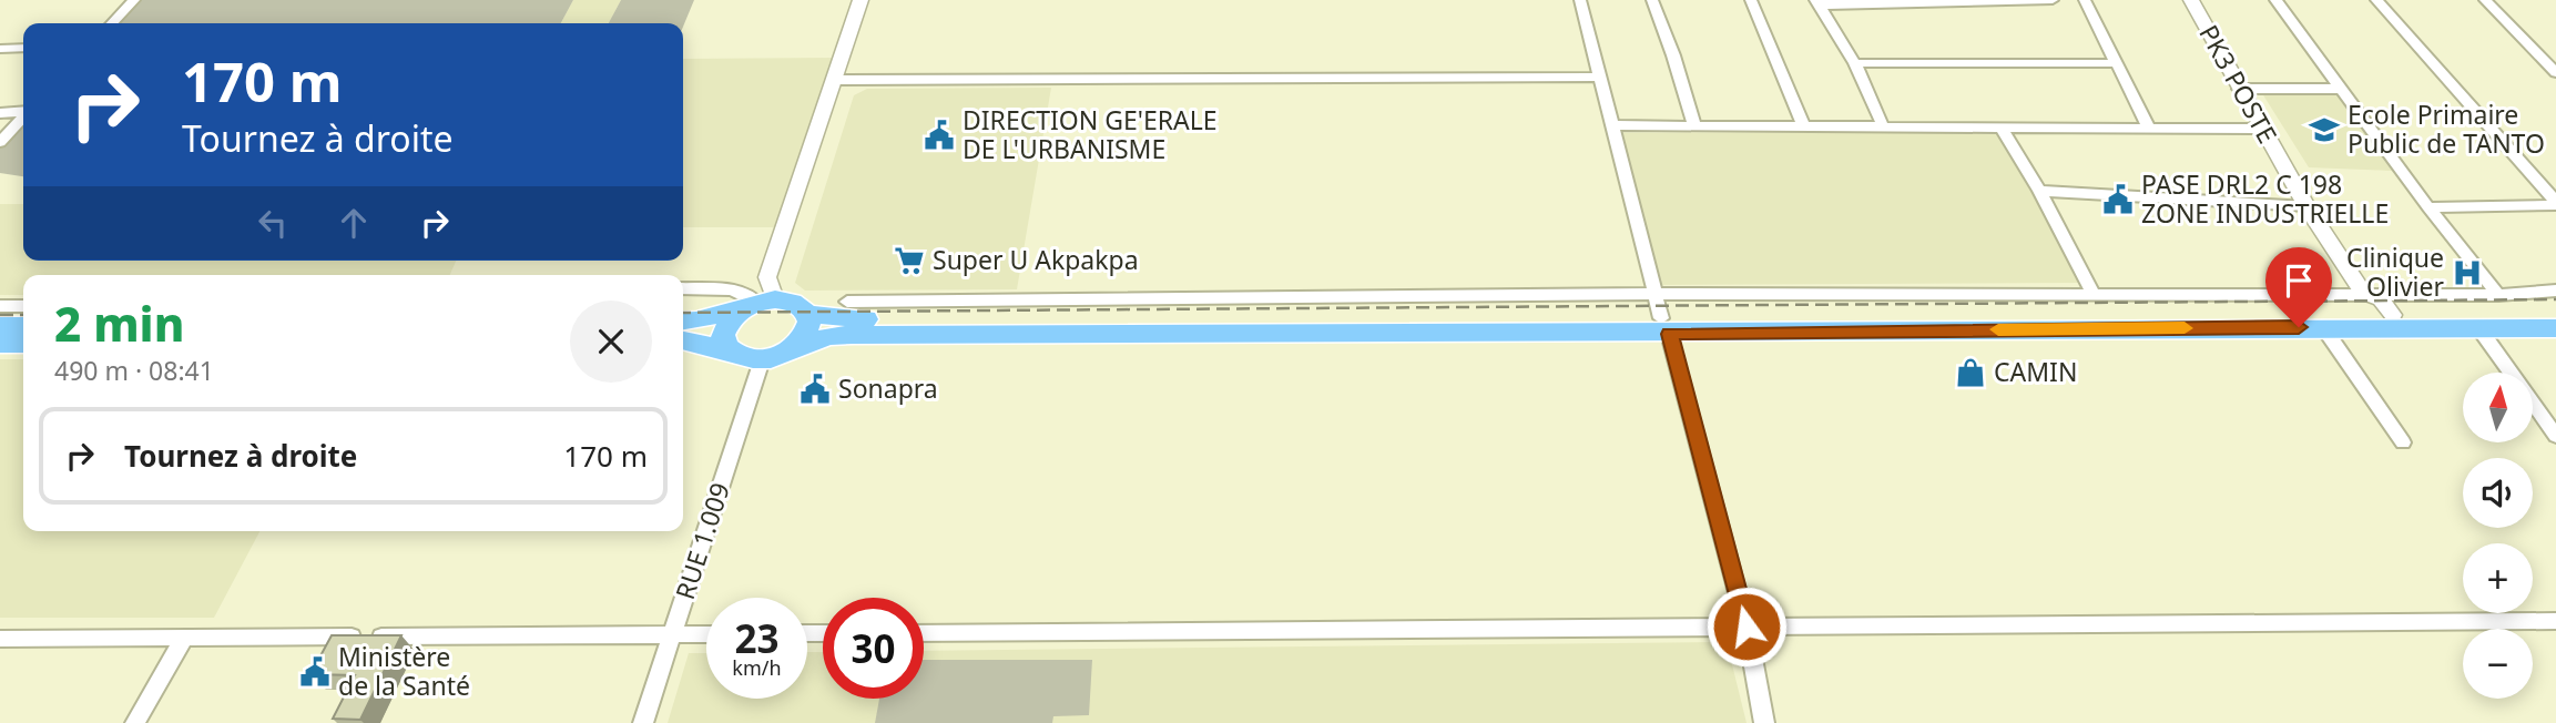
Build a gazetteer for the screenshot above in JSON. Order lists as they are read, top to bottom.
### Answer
{
  "streets": {
    "street": ["PK3 POSTE", "RUE 1.009"]
  },
  "places": {
    "school or university": ["Ecole Primaire Public de TANTO"],
    "public building": [
      "DIRECTION GE'ERALE DE L'URBANISME",
      "PASE DRL2 C 198 ZONE INDUSTRIELLE",
      "Sonapra",
      "Ministère de la Santé"
    ],
    "supermarket": ["Super U Akpakpa"],
    "hospital": ["Clinique Olivier"],
    "shop": ["CAMIN"]
  },
  "north": "top",
  "page": {
    "turn": ["170 m", "Tournez à droite"],
    "heading": ["2 min", "490 m · 08:41"],
    "map_buttons": ["+", "−"],
    "list": [
      {
        "name": "Tournez à droite",
        "value": "170 m"
      }
    ],
    "speed": "23 km/h",
    "limit": "30"
  }
}
